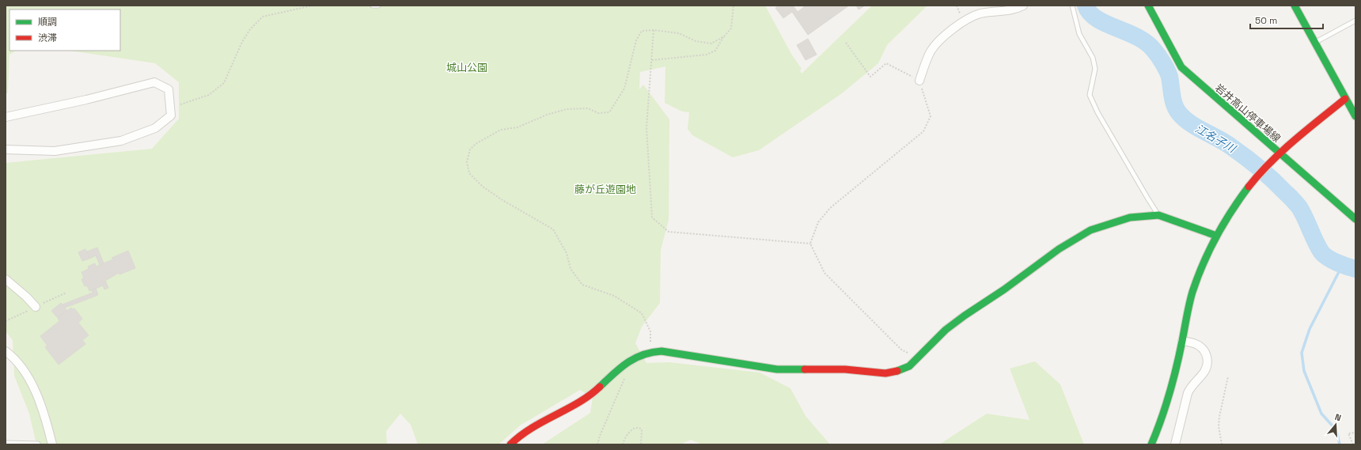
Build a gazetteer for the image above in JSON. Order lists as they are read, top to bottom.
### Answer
{
  "streets": {
    "street": ["岩井高山停車場線"]
  },
  "water": ["江名子川"],
  "parks": ["城山公園", "藤が丘遊園地"],
  "legend": ["順調", "渋滞"],
  "scale_bar": "50 m",
  "north": "top"
}
